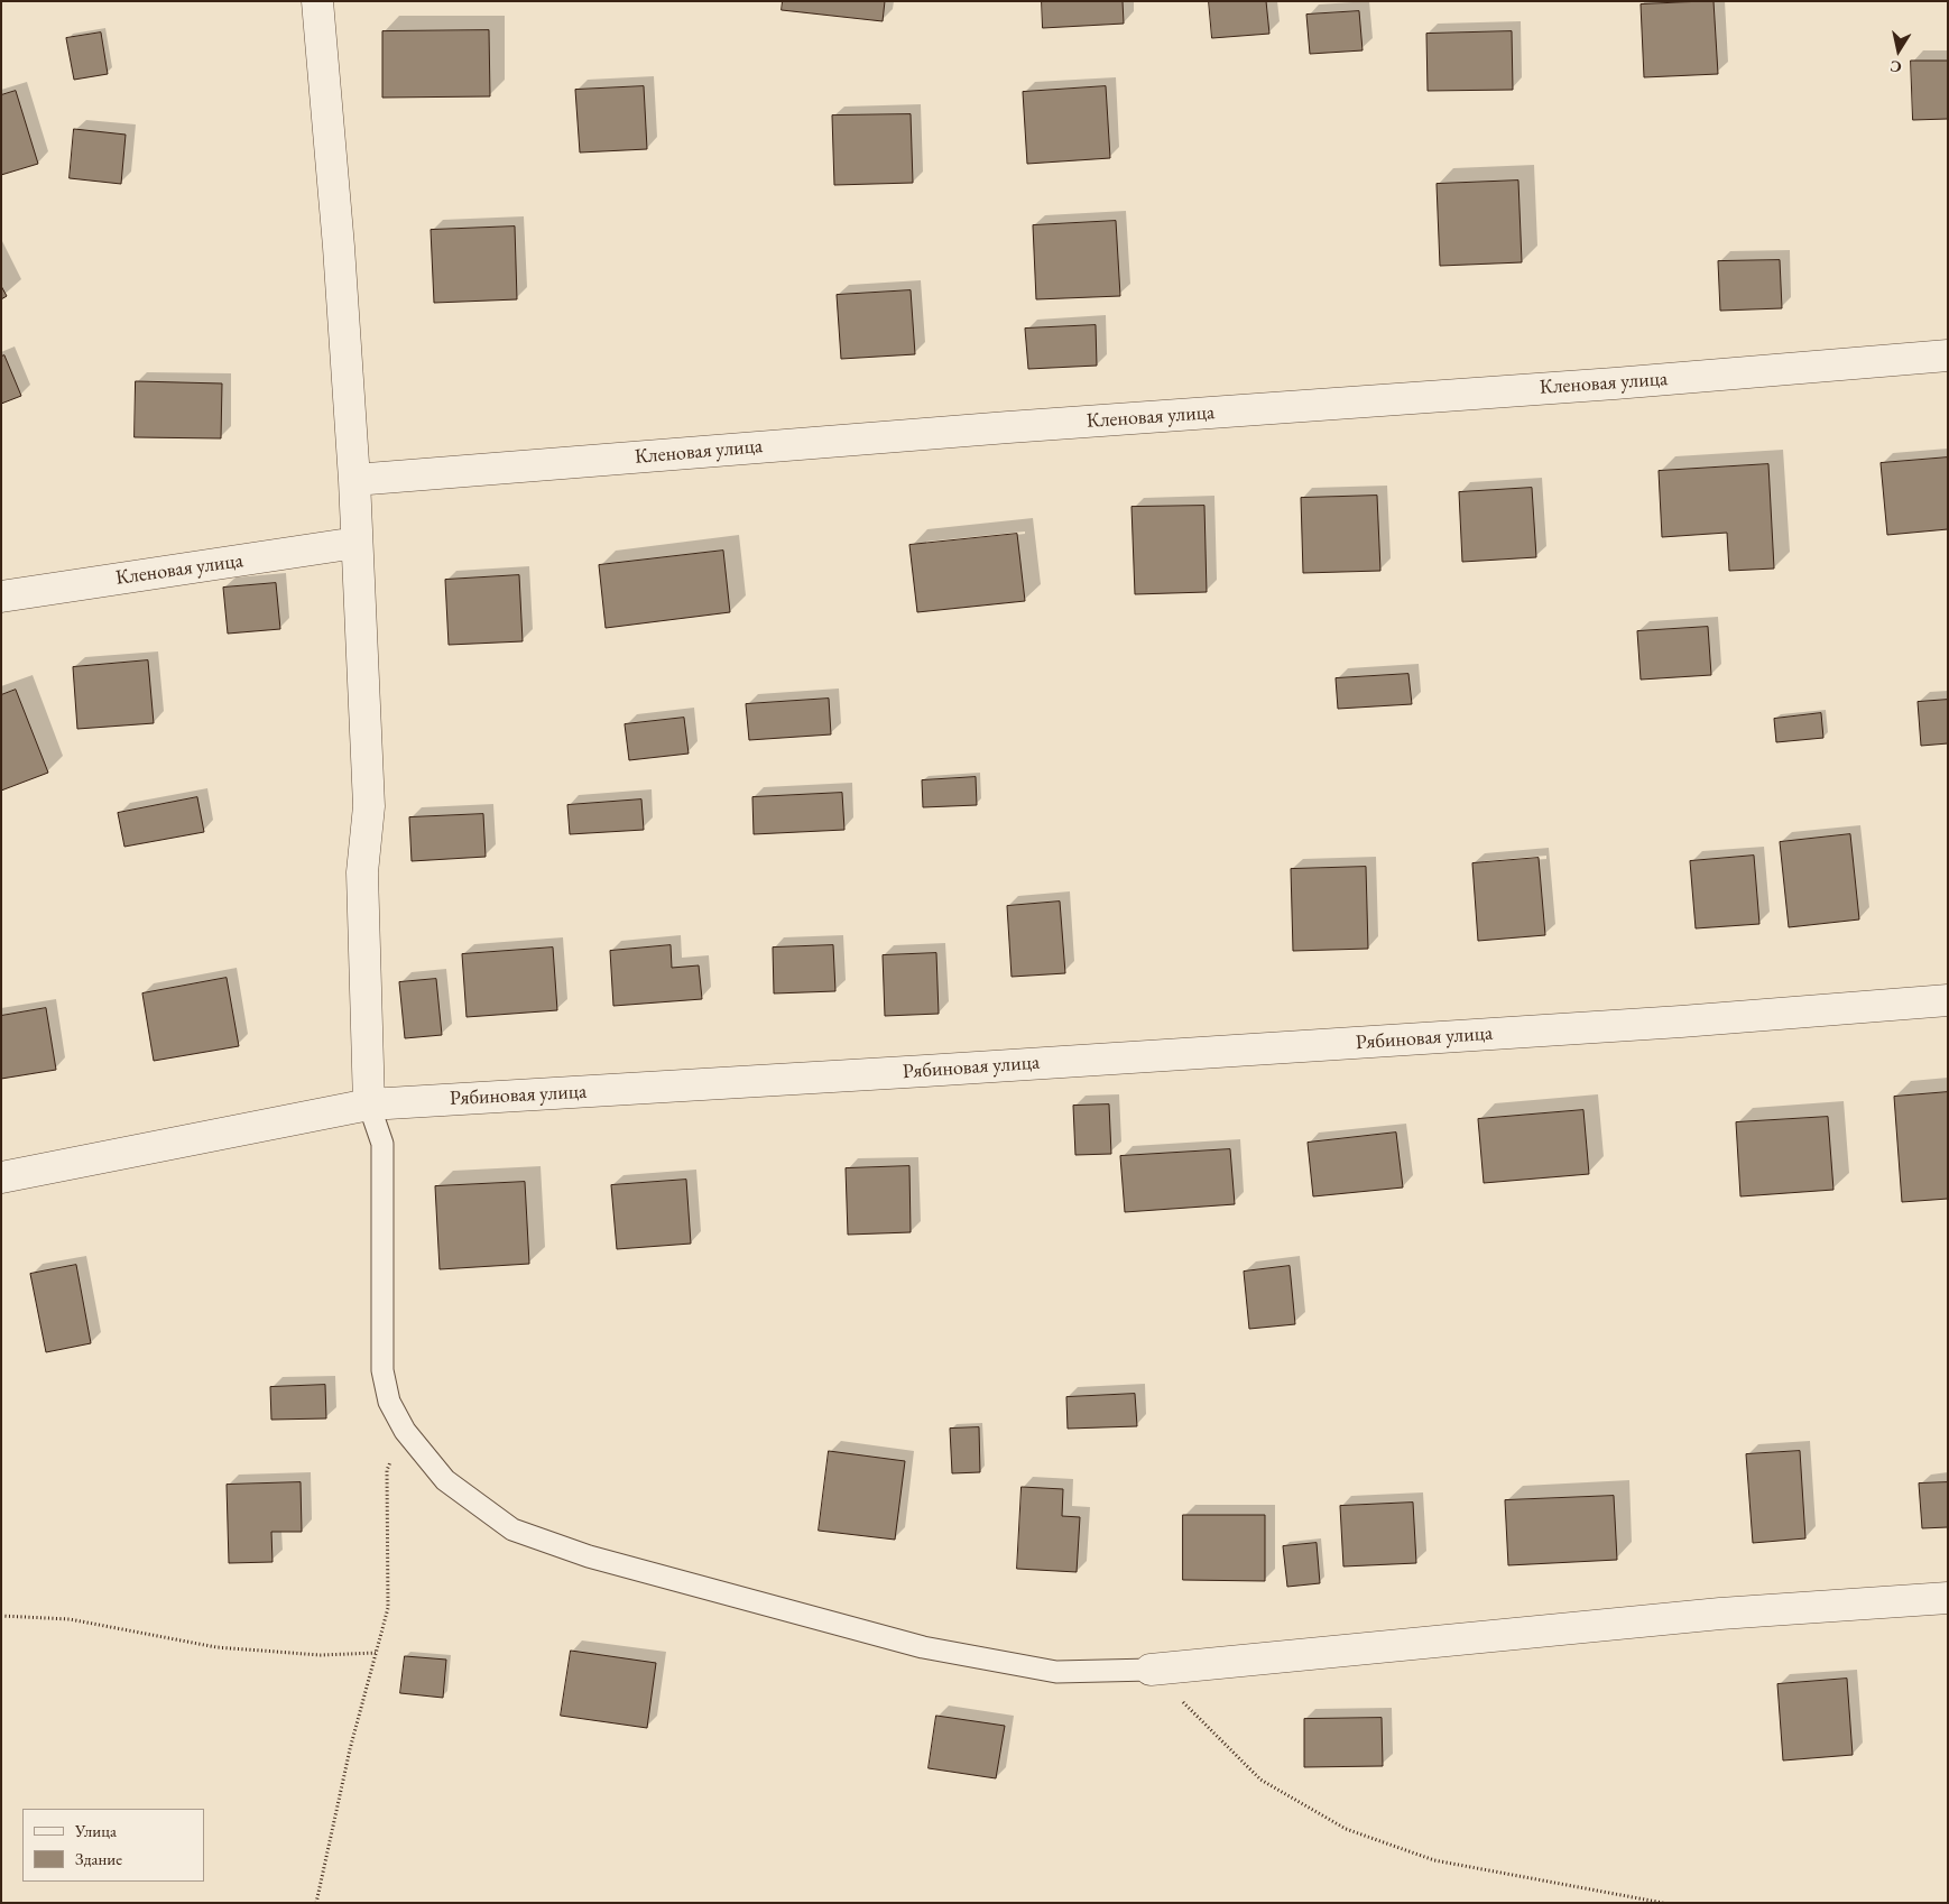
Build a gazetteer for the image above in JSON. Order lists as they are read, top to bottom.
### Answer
{
  "streets": {
    "street": ["Кленовая улица", "Рябиновая улица"]
  },
  "legend": ["Улица", "Здание"],
  "north": "bottom"
}
